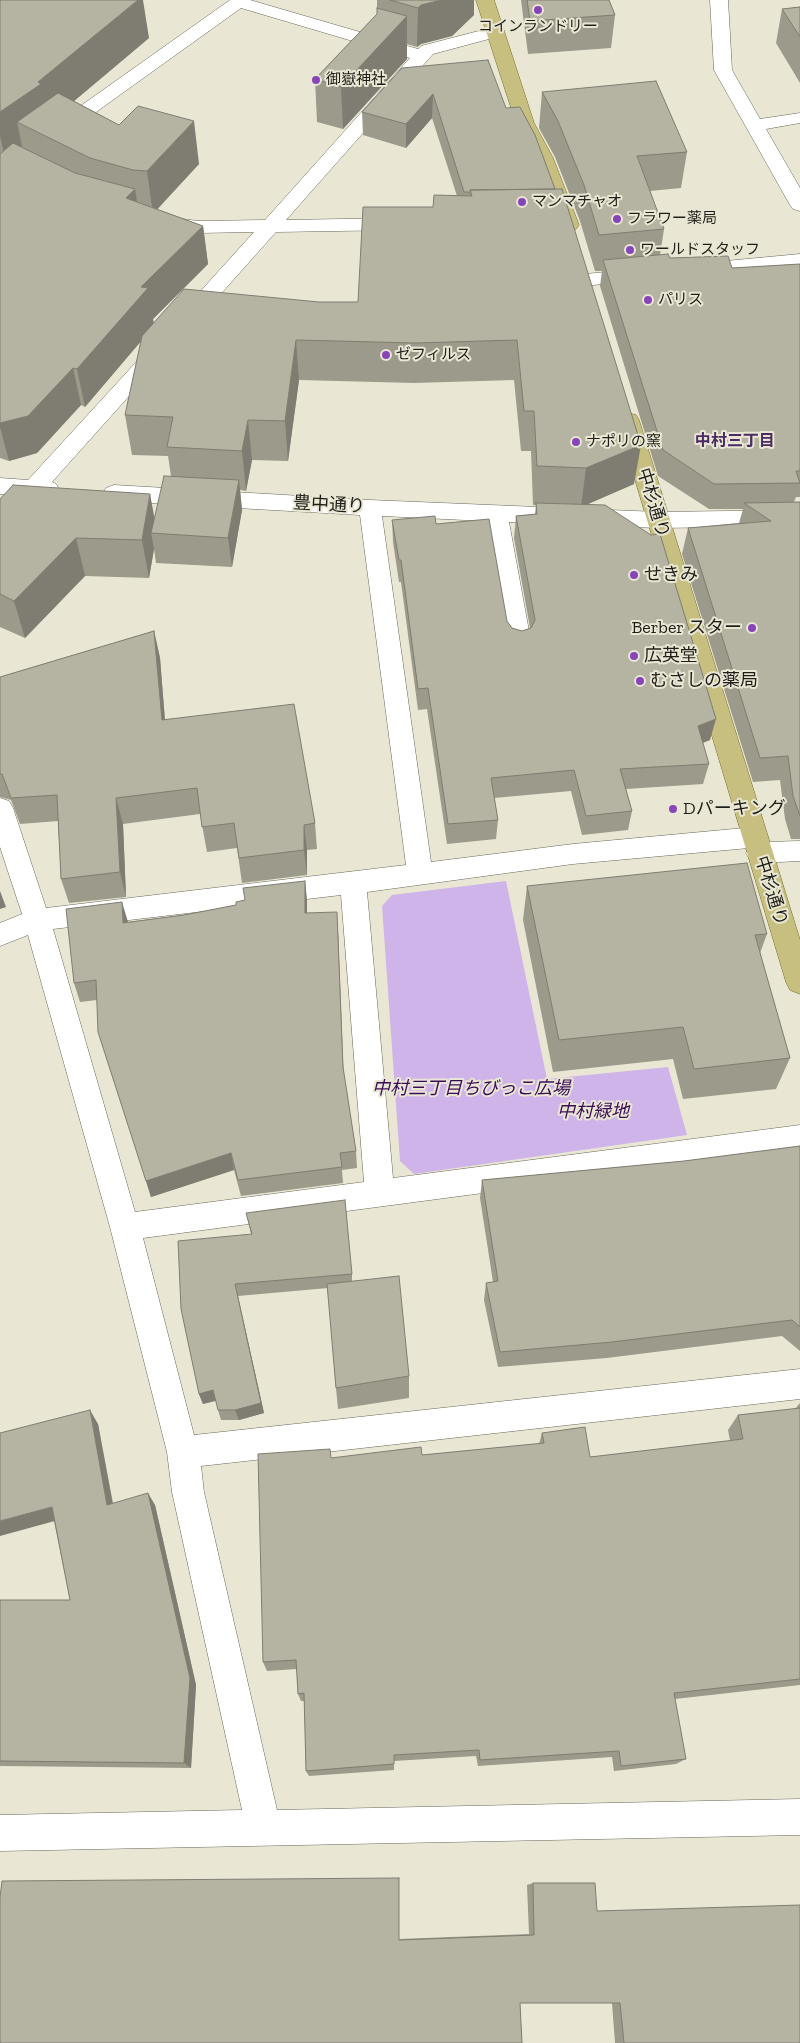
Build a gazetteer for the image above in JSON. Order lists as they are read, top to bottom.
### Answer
{
  "streets": {
    "main road": ["中杉通り"],
    "street": ["豊中通り"]
  },
  "crossings": [
    ["中杉通り", "豊中通り"]
  ],
  "districts": ["中村三丁目"],
  "parks": ["中村三丁目ちびっこ広場", "中村緑地"],
  "places": [
    "コインランドリー",
    "御嶽神社",
    "マンマチャオ",
    "フラワー薬局",
    "ワールドスタッフ",
    "パリス",
    "ゼフィルス",
    "ナポリの窯",
    "せきみ",
    "Berber スター",
    "広英堂",
    "むさしの薬局",
    "Dパーキング"
  ]
}
